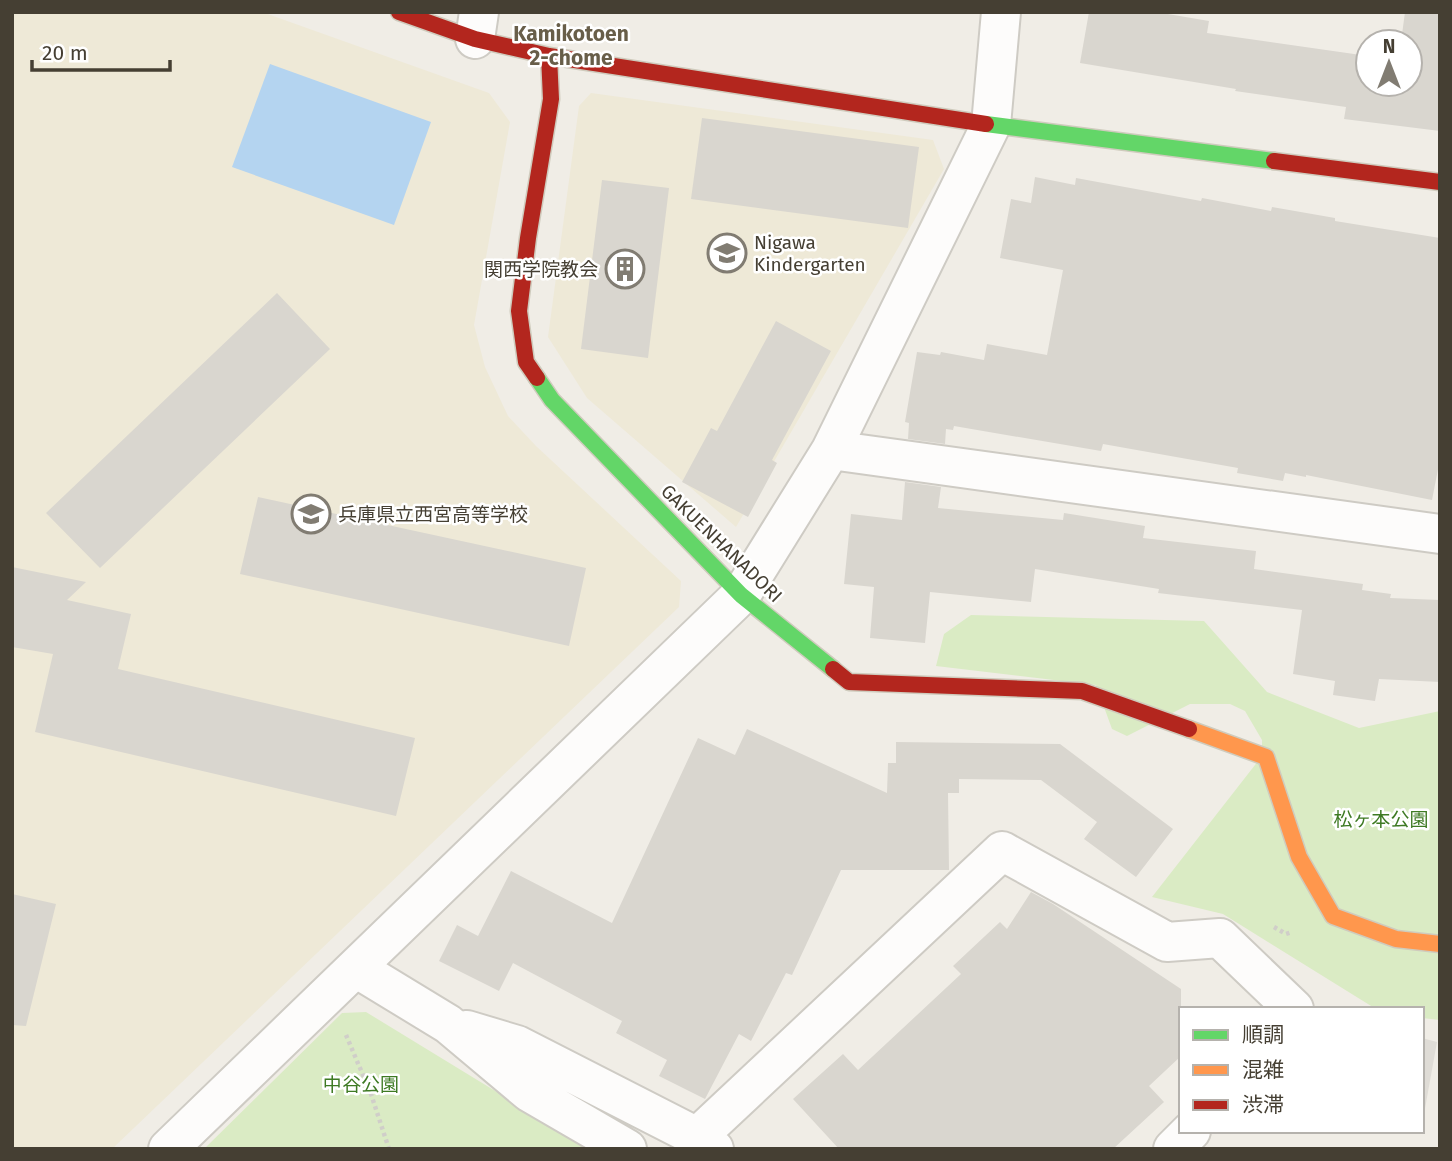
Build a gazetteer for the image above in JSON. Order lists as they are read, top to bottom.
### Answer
{
  "streets": {
    "street": ["GAKUENHANADORI"]
  },
  "districts": ["Kamikotoen 2-chome"],
  "parks": ["松ヶ本公園", "中谷公園"],
  "places": {
    "school or university": ["Nigawa Kindergarten", "兵庫県立西宮高等学校"],
    "building": ["関西学院教会"]
  },
  "legend": ["順調", "混雑", "渋滞"],
  "scale_bar": "20 m",
  "north": "top"
}
